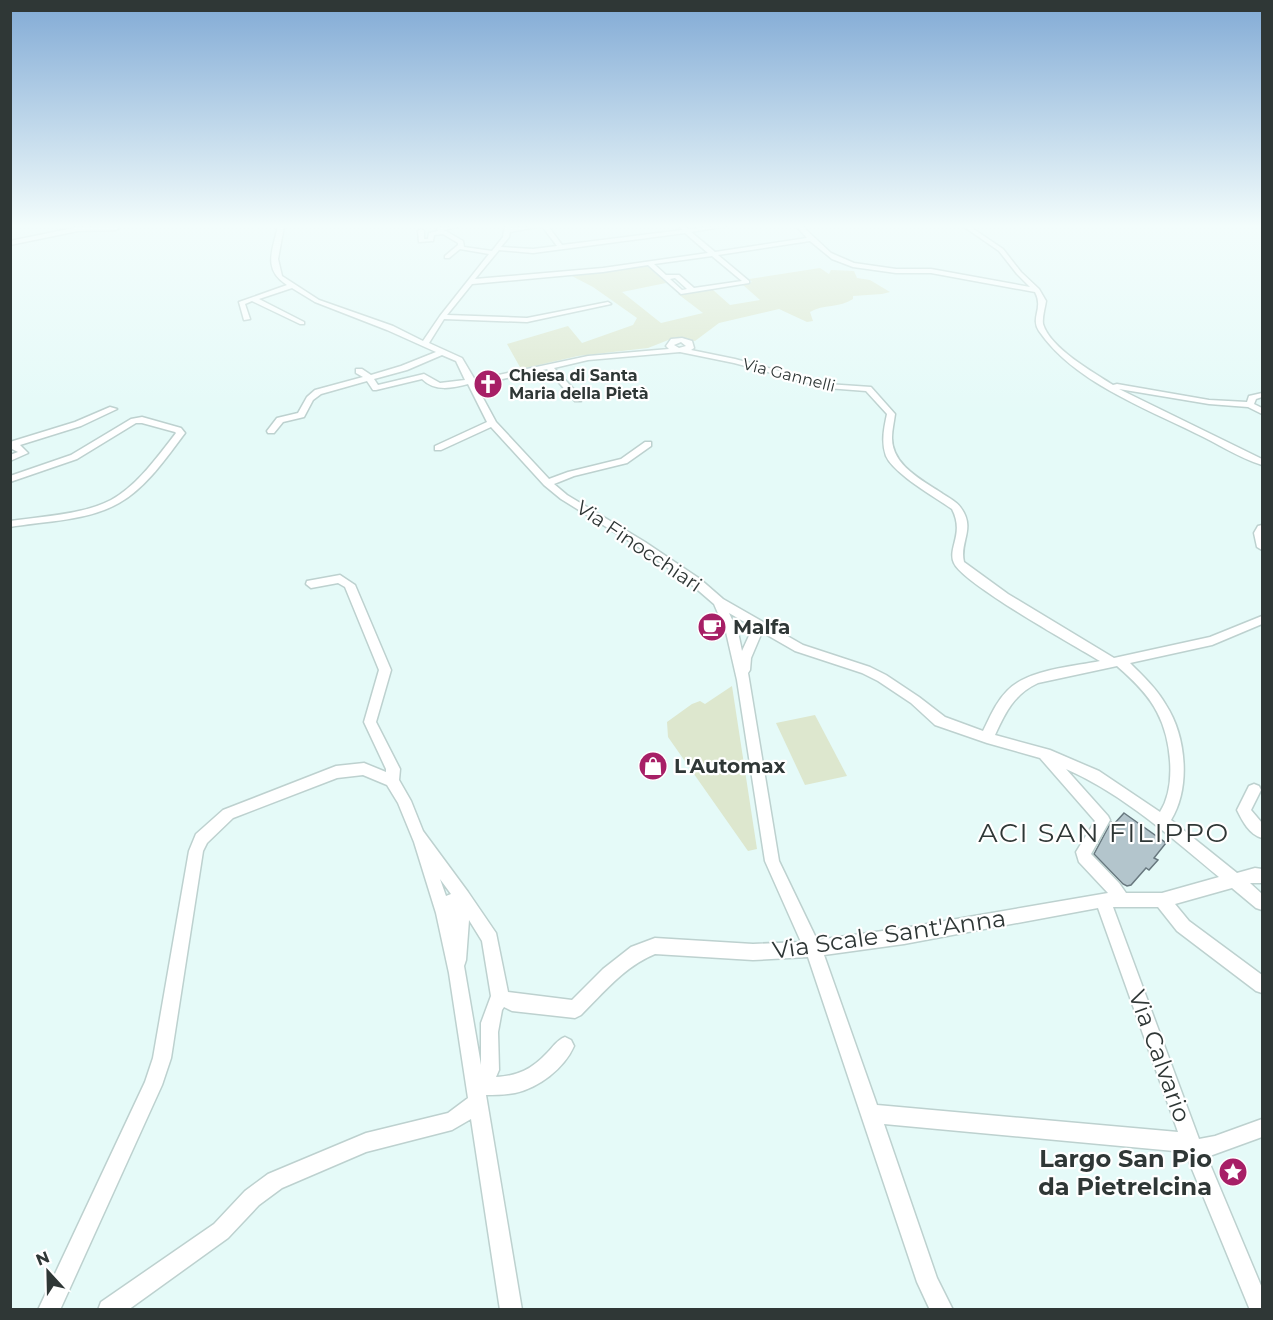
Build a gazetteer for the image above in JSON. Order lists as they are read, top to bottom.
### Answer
{
  "streets": {
    "street": [
      "Via Gannelli",
      "Via Finocchiari",
      "Via Scale Sant'Anna",
      "Via Calvario"
    ]
  },
  "crossings": [
    ["Via Gannelli", "Via Finocchiari"],
    ["Via Finocchiari", "Via Scale Sant'Anna"],
    ["Via Scale Sant'Anna", "Via Calvario"]
  ],
  "districts": ["ACI SAN FILIPPO"],
  "places": {
    "church": ["Chiesa di Santa Maria della Pietà"],
    "cafe": ["Malfa"],
    "shop": ["L'Automax"],
    "place": ["Largo San Pio da Pietrelcina"]
  },
  "north": "top"
}
